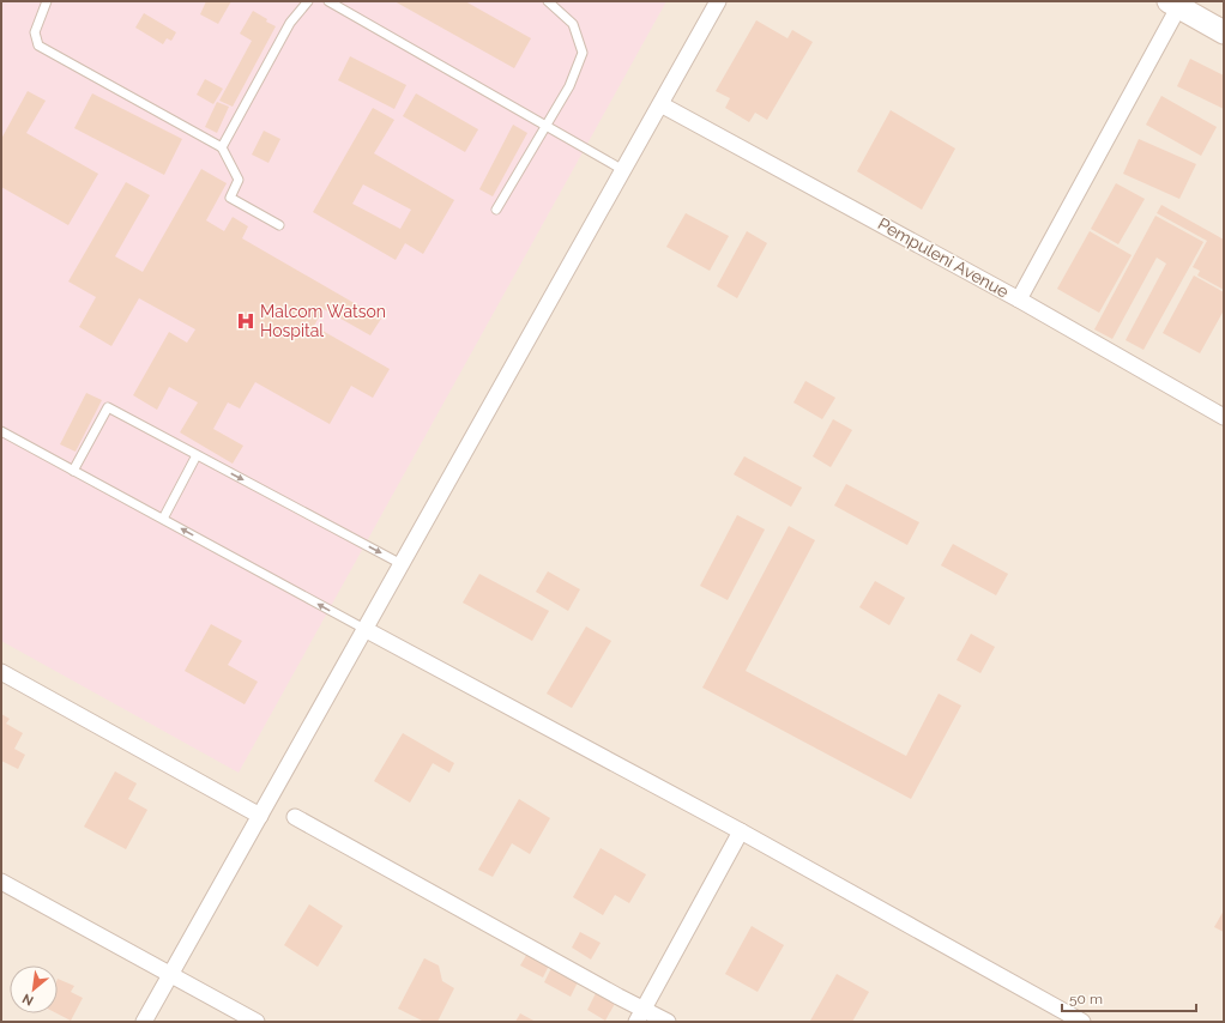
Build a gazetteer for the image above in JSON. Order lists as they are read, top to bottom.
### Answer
{
  "streets": {
    "street": ["Pempuleni Avenue"]
  },
  "places": {
    "hospital": ["Malcom Watson Hospital"]
  },
  "scale_bar": "50 m",
  "north": "bottom left"
}
